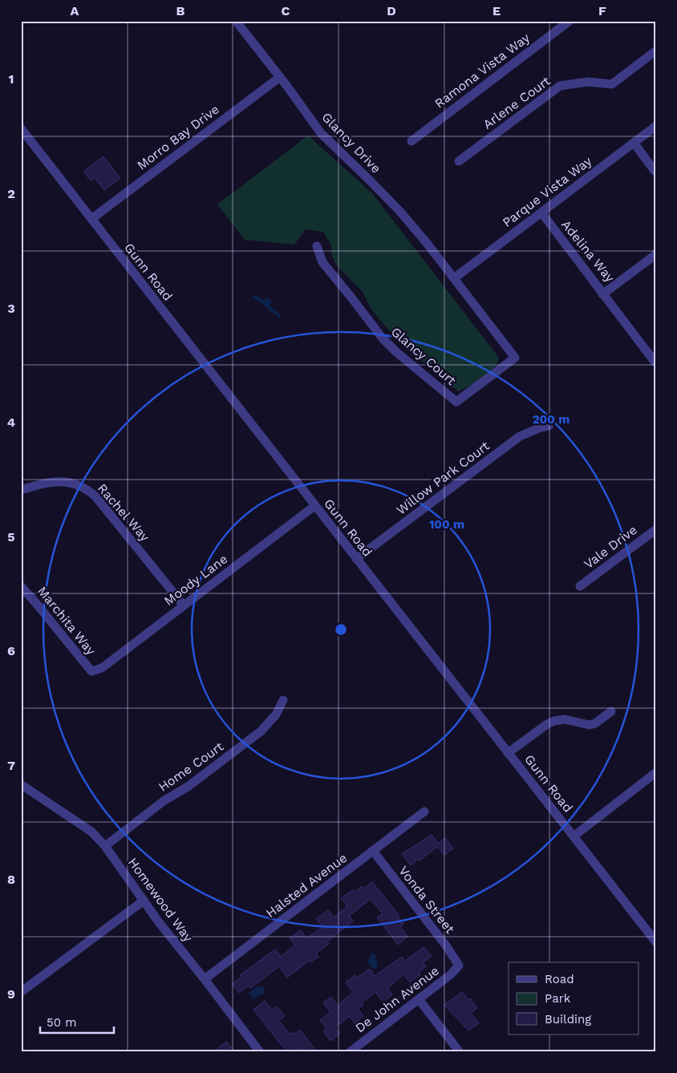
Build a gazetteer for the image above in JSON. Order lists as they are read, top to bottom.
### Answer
{
  "streets": {
    "street": [
      "Ramona Vista Way",
      "Arlene Court",
      "Morro Bay Drive",
      "Glancy Drive",
      "Parque Vista Way",
      "Adelina Way",
      "Gunn Road",
      "Glancy Court",
      "Willow Park Court",
      "Rachel Way",
      "Vale Drive",
      "Moody Lane",
      "Marchita Way",
      "Home Court",
      "Halsted Avenue",
      "Homewood Way",
      "Vonda Street",
      "De John Avenue"
    ]
  },
  "crossings": [
    ["Morro Bay Drive", "Glancy Drive"],
    ["Morro Bay Drive", "Gunn Road"],
    ["Glancy Drive", "Parque Vista Way"],
    ["Glancy Drive", "Glancy Court"],
    ["Parque Vista Way", "Adelina Way"],
    ["Parque Vista Way", "Glancy Court"],
    ["Gunn Road", "Willow Park Court"],
    ["Gunn Road", "Moody Lane"],
    ["Rachel Way", "Moody Lane"],
    ["Moody Lane", "Marchita Way"],
    ["Home Court", "Homewood Way"],
    ["Halsted Avenue", "Homewood Way"],
    ["Halsted Avenue", "Vonda Street"],
    ["Vonda Street", "De John Avenue"]
  ],
  "legend": ["Road", "Park", "Building"],
  "scale_bar": "50 m",
  "grid": {
    "columns": [
      "A",
      "B",
      "C",
      "D",
      "E",
      "F"
    ],
    "rows": [
      "1",
      "2",
      "3",
      "4",
      "5",
      "6",
      "7",
      "8",
      "9"
    ]
  },
  "rings": ["200 m", "100 m"]
}
